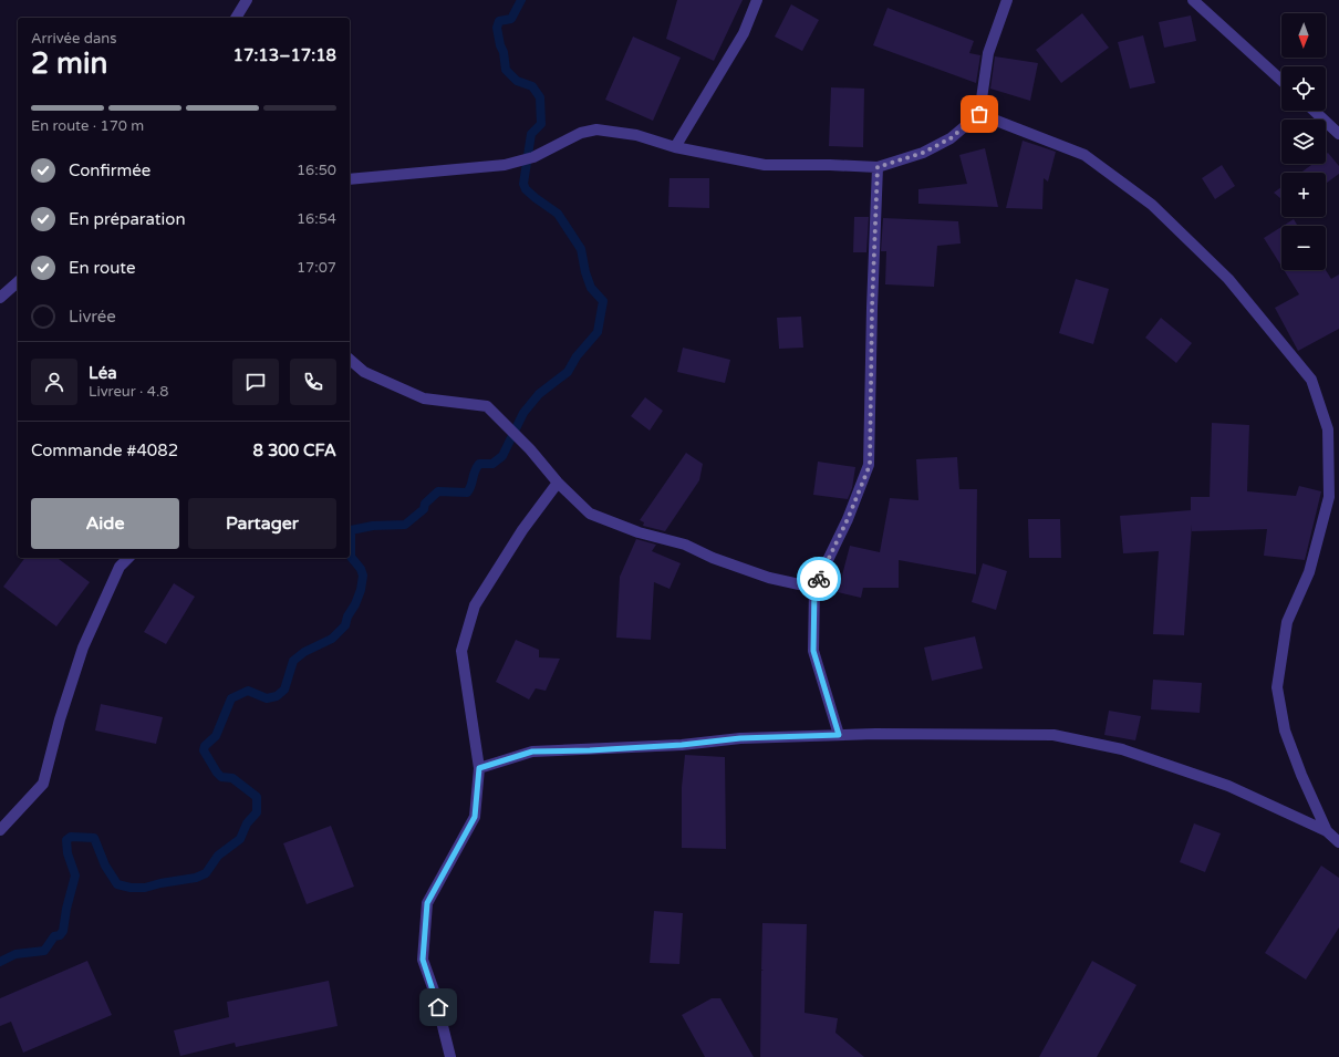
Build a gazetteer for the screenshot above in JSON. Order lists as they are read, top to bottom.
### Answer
{
  "north": "bottom",
  "page": {
    "map_buttons": ["+", "−"],
    "heading": ["2 min", "Arrivée dans", "17:13–17:18"],
    "panel": [
      "Léa",
      "Livreur · 4.8",
      "Commande #4082",
      "8 300 CFA"
    ],
    "bar": "En route · 170 m",
    "list": [
      ["Confirmée", "16:50"],
      ["En préparation", "16:54"],
      ["En route", "17:07"],
      "Livrée"
    ],
    "buttons": ["Aide", "Partager"]
  }
}
